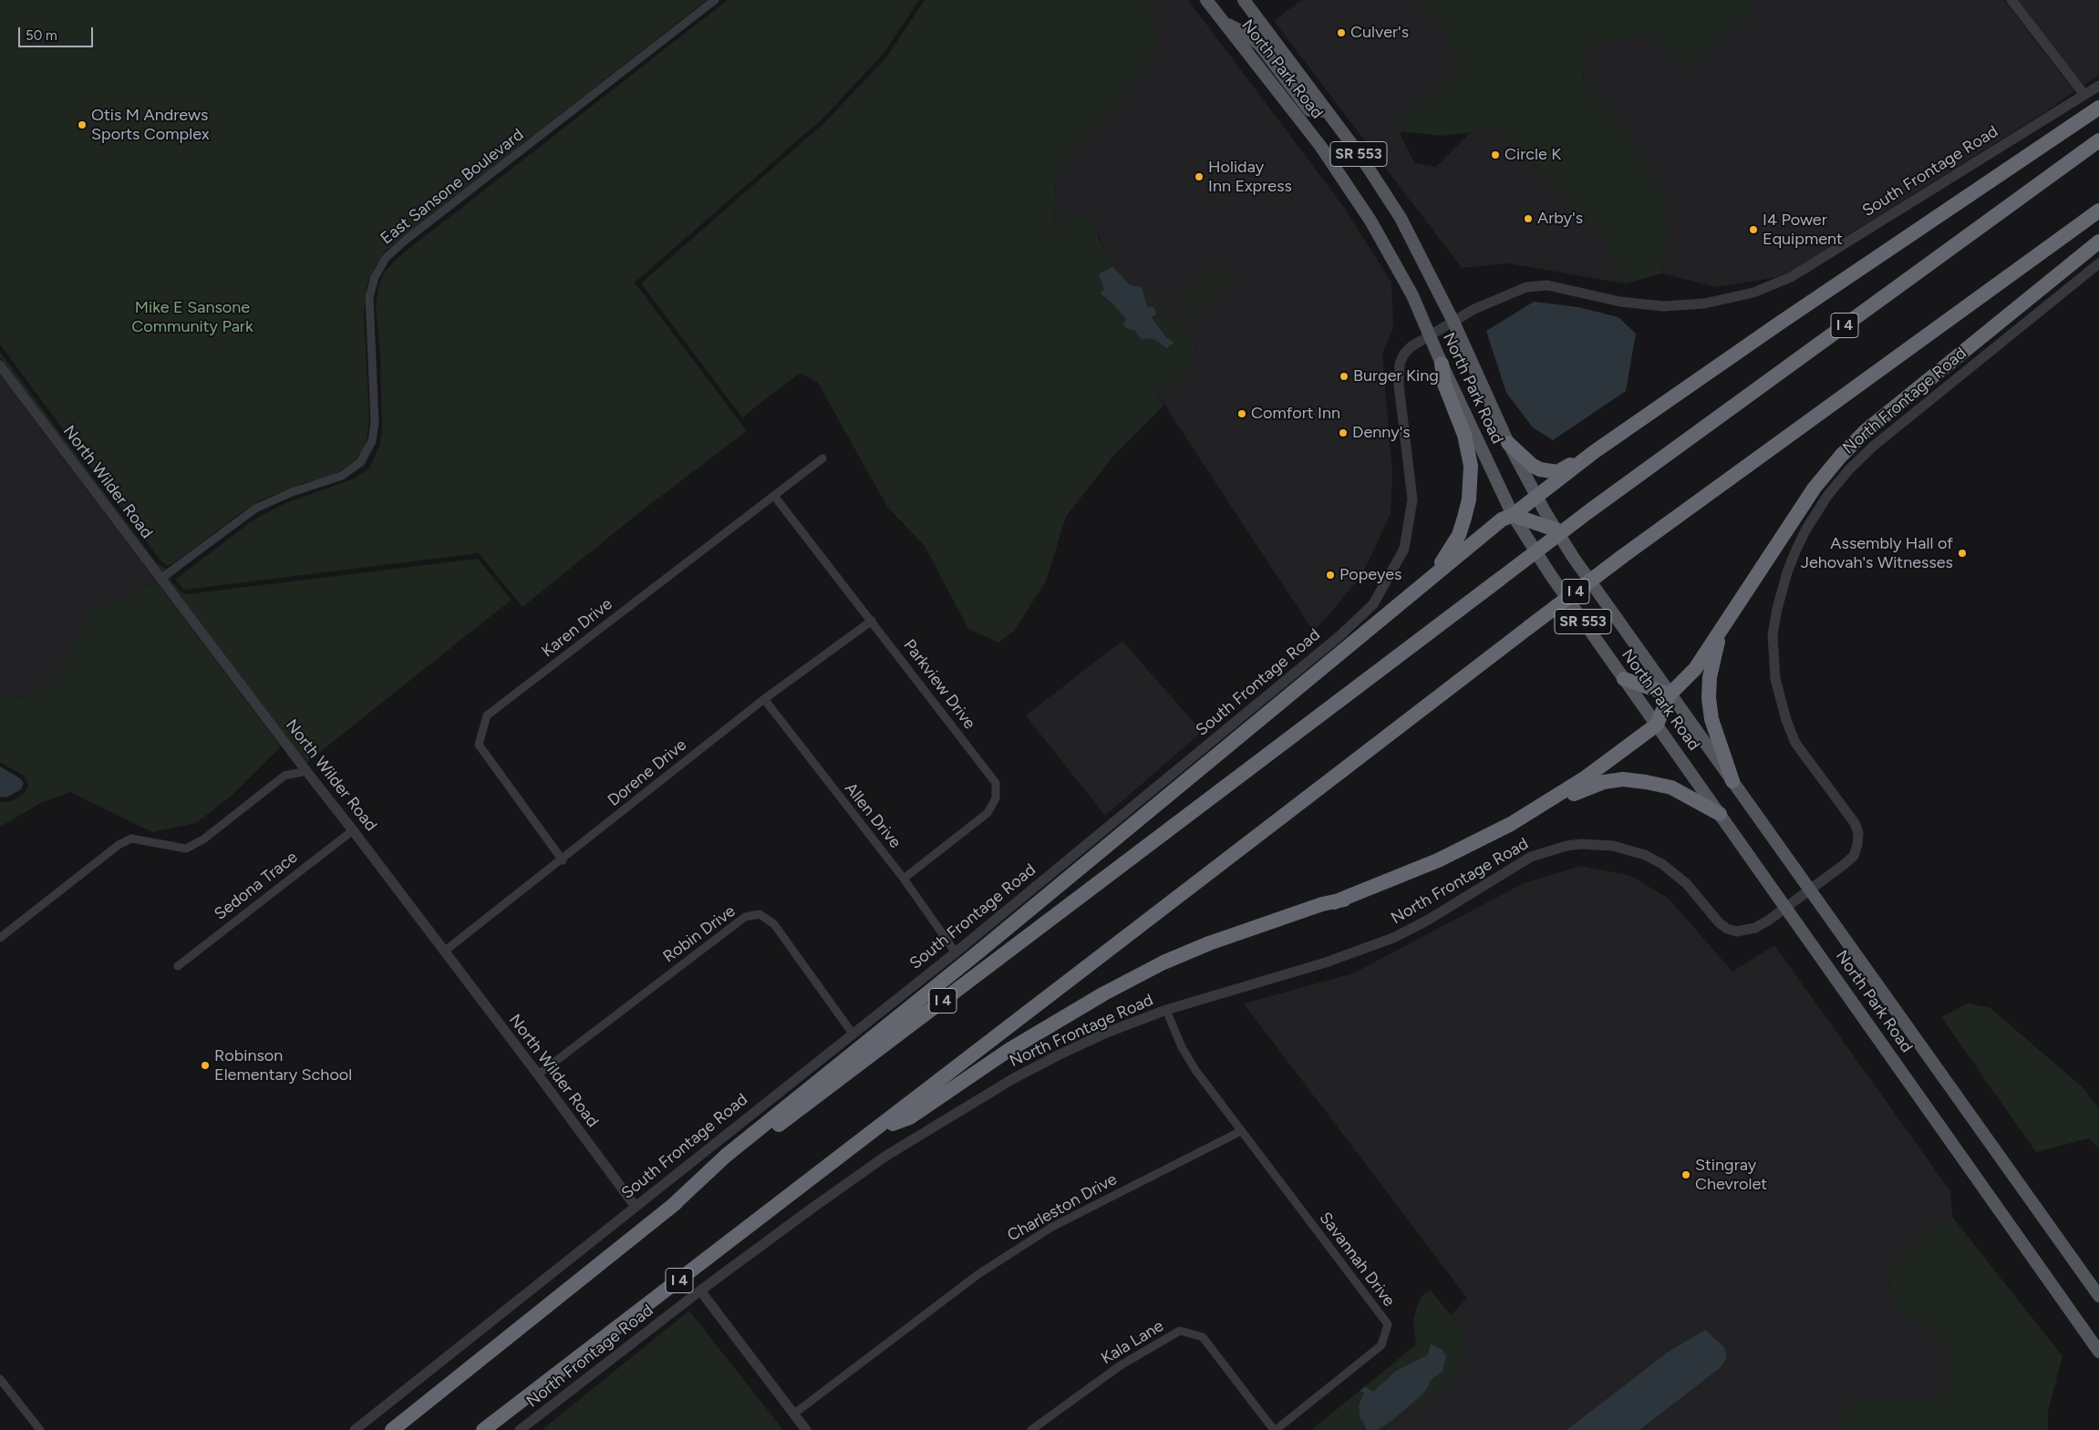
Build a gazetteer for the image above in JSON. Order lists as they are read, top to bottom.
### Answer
{
  "streets": {
    "highway": ["I 4"],
    "main road": ["North Park Road", "SR 553"],
    "street": [
      "South Frontage Road",
      "East Sansone Boulevard",
      "North Frontage Road",
      "North Wilder Road",
      "Karen Drive",
      "Parkview Drive",
      "Dorene Drive",
      "Allen Drive",
      "Sedona Trace",
      "Robin Drive",
      "Charleston Drive",
      "Savannah Drive",
      "Kala Lane"
    ]
  },
  "crossings": [
    ["North Park Road", "South Frontage Road"],
    ["North Park Road", "North Frontage Road"],
    ["South Frontage Road", "North Wilder Road"],
    ["South Frontage Road", "Allen Drive"],
    ["South Frontage Road", "Robin Drive"],
    ["East Sansone Boulevard", "North Wilder Road"],
    ["North Wilder Road", "Dorene Drive"],
    ["North Wilder Road", "Sedona Trace"],
    ["North Wilder Road", "Robin Drive"],
    ["Karen Drive", "Parkview Drive"],
    ["Karen Drive", "Dorene Drive"],
    ["Parkview Drive", "Dorene Drive"],
    ["Parkview Drive", "Allen Drive"],
    ["Dorene Drive", "Allen Drive"],
    ["Charleston Drive", "Savannah Drive"],
    ["Savannah Drive", "Kala Lane"]
  ],
  "parks": ["Mike E Sansone Community Park"],
  "places": [
    "Culver's",
    "Otis M Andrews Sports Complex",
    "Circle K",
    "Holiday Inn Express",
    "Arby's",
    "I4 Power Equipment",
    "Burger King",
    "Comfort Inn",
    "Denny's",
    "Assembly Hall of Jehovah's Witnesses",
    "Popeyes",
    "Robinson Elementary School",
    "Stingray Chevrolet"
  ],
  "scale_bar": "50 m"
}
